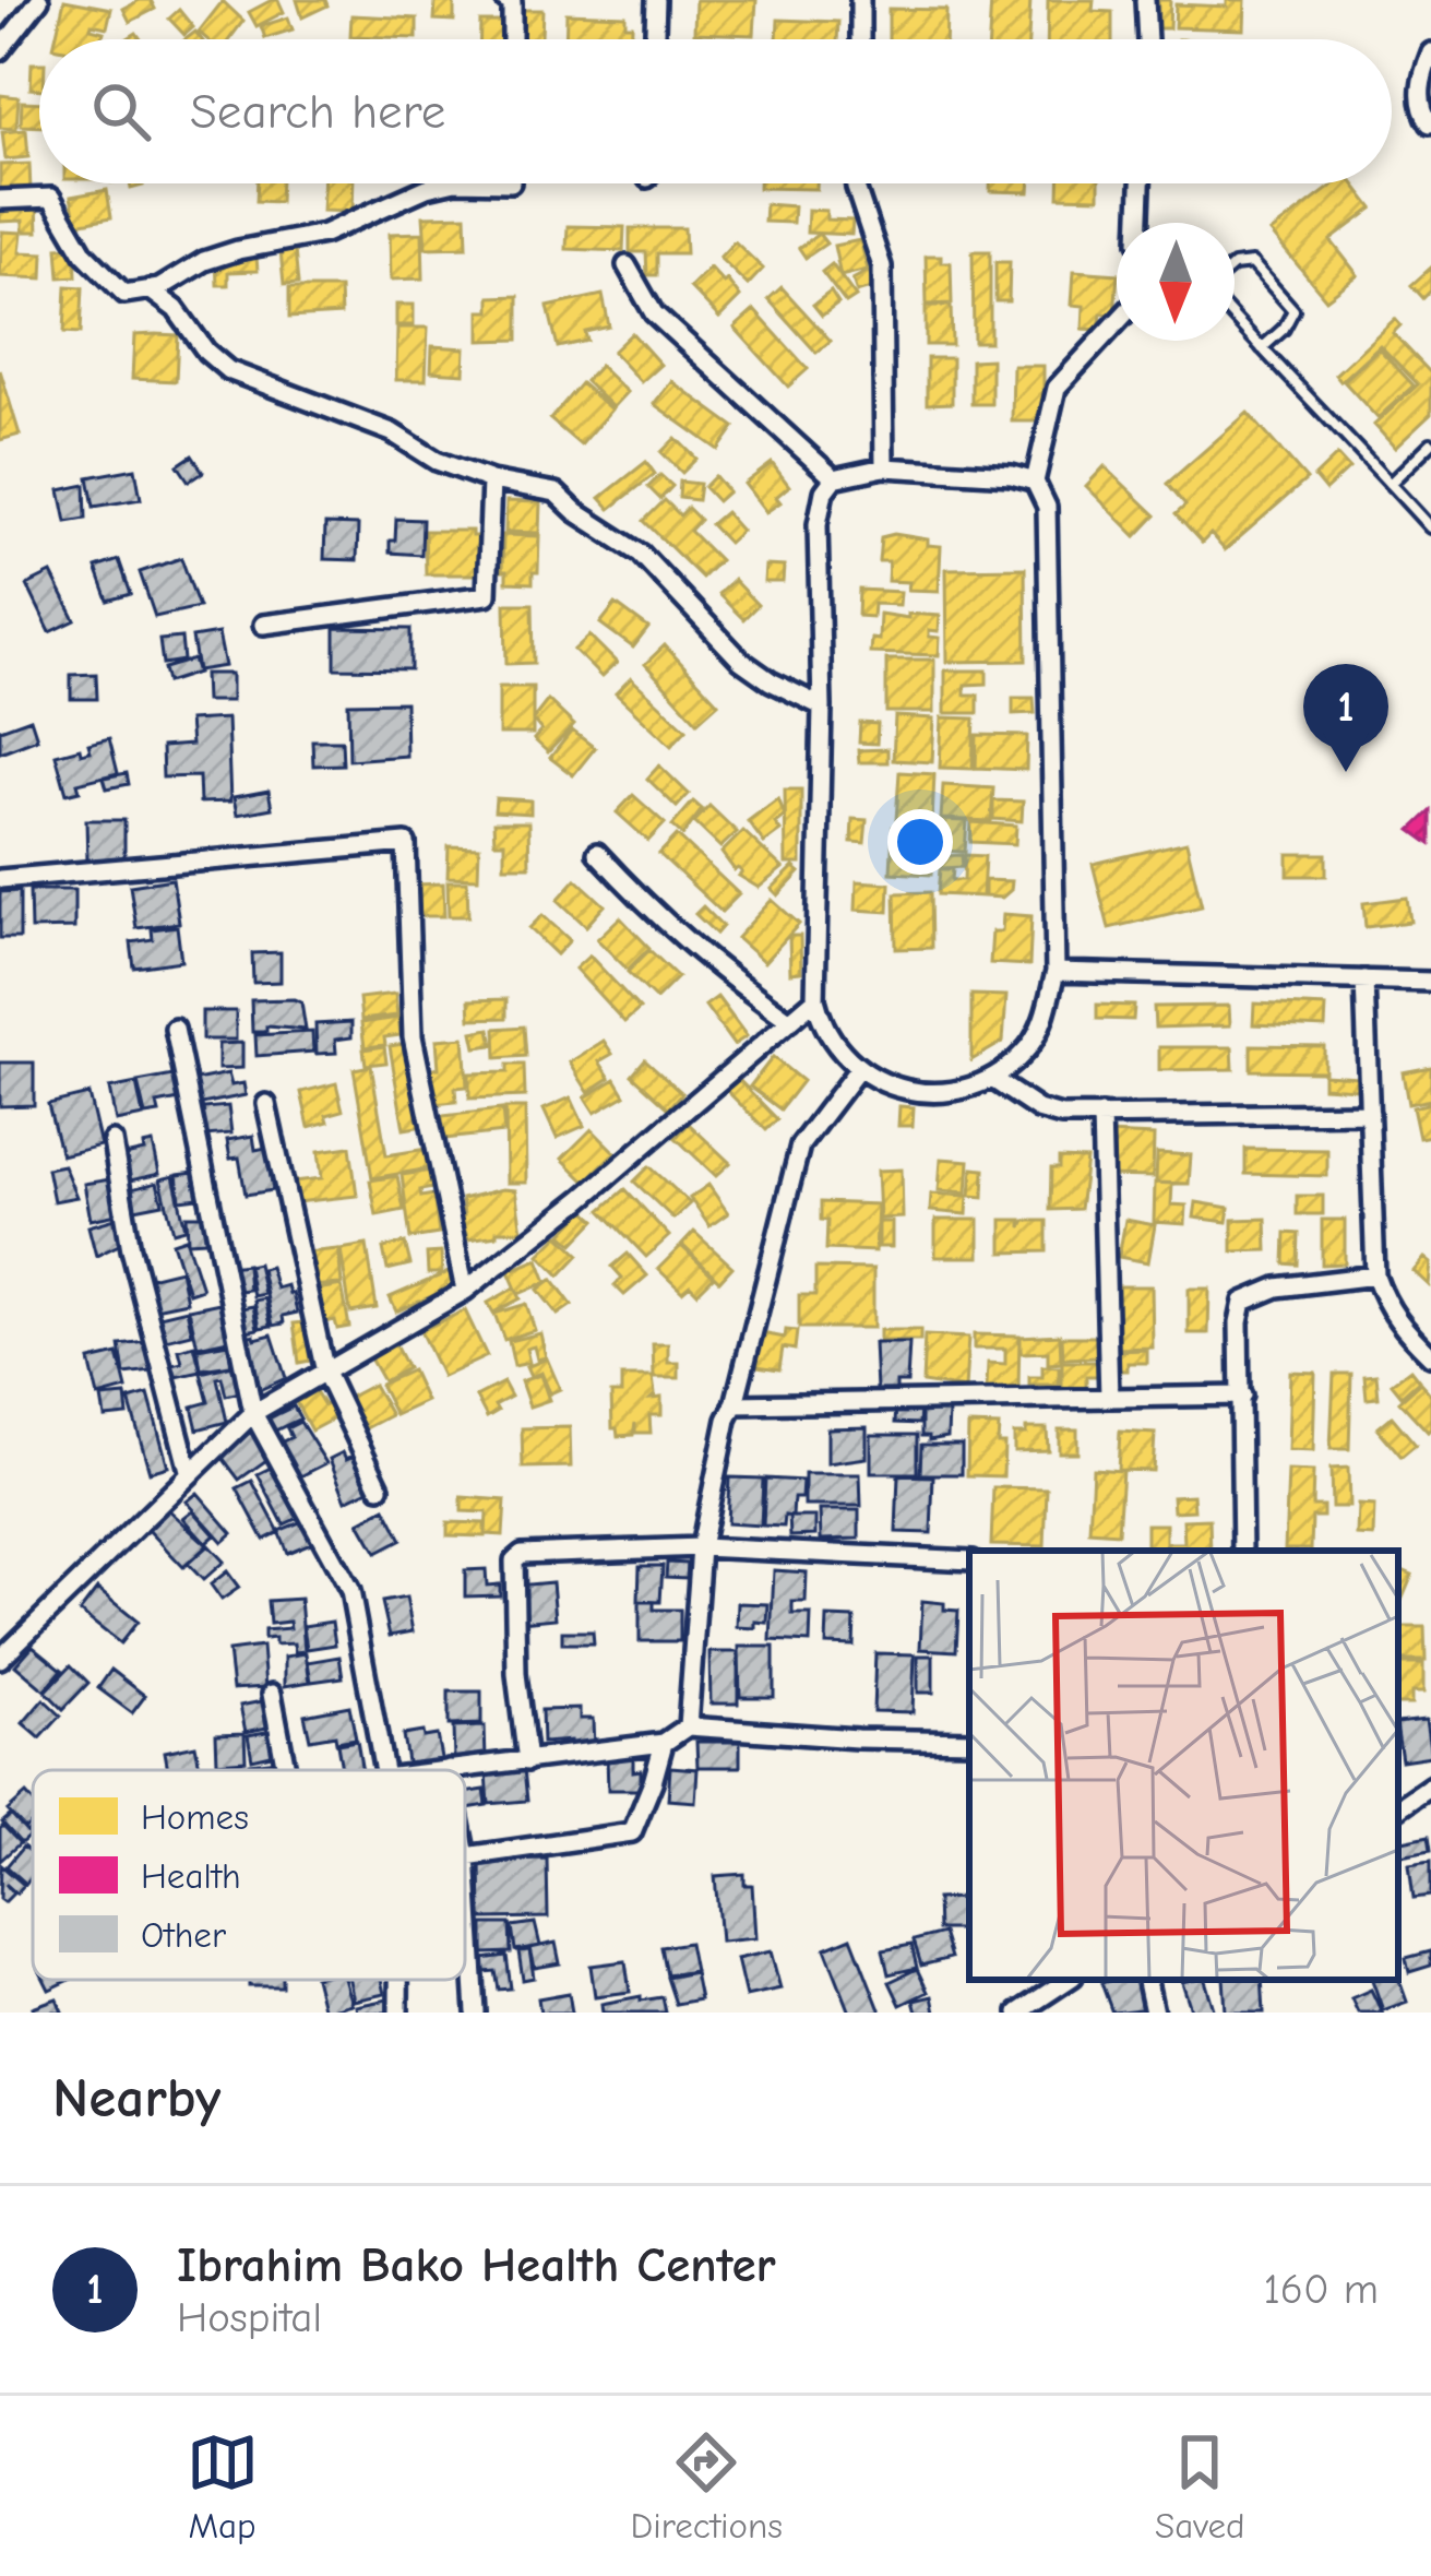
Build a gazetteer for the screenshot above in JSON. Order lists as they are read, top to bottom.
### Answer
{
  "legend": ["Homes", "Health", "Other"],
  "north": "bottom",
  "page": {
    "search": "Search here",
    "pins": "1",
    "heading": "Nearby",
    "list": [
      {
        "mark": "1",
        "name": "Ibrahim Bako Health Center",
        "note": "Hospital",
        "value": "160 m"
      }
    ],
    "nav": ["Map", "Directions", "Saved"]
  }
}
